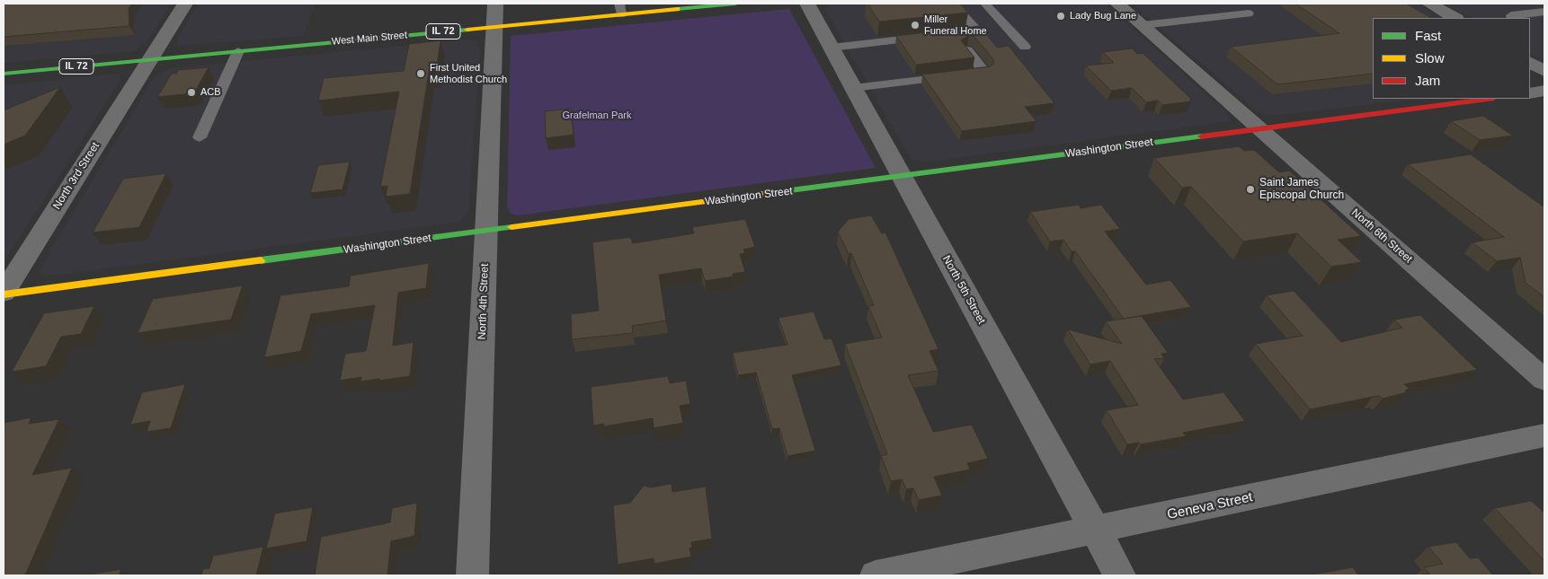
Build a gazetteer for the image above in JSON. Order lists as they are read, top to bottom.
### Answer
{
  "streets": {
    "street": [
      "IL 72",
      "West Main Street",
      "Washington Street",
      "North 3rd Street",
      "North 6th Street",
      "North 5th Street",
      "North 4th Street",
      "Geneva Street"
    ]
  },
  "crossings": [
    ["West Main Street", "North 3rd Street"],
    ["West Main Street", "North 4th Street"],
    ["Washington Street", "North 3rd Street"],
    ["Washington Street", "North 6th Street"],
    ["Washington Street", "North 5th Street"],
    ["Washington Street", "North 4th Street"],
    ["North 5th Street", "Geneva Street"]
  ],
  "parks": ["Grafelman Park"],
  "places": [
    "Lady Bug Lane",
    "Miller Funeral Home",
    "First United Methodist Church",
    "ACB",
    "Saint James Episcopal Church"
  ],
  "legend": ["Fast", "Slow", "Jam"]
}
